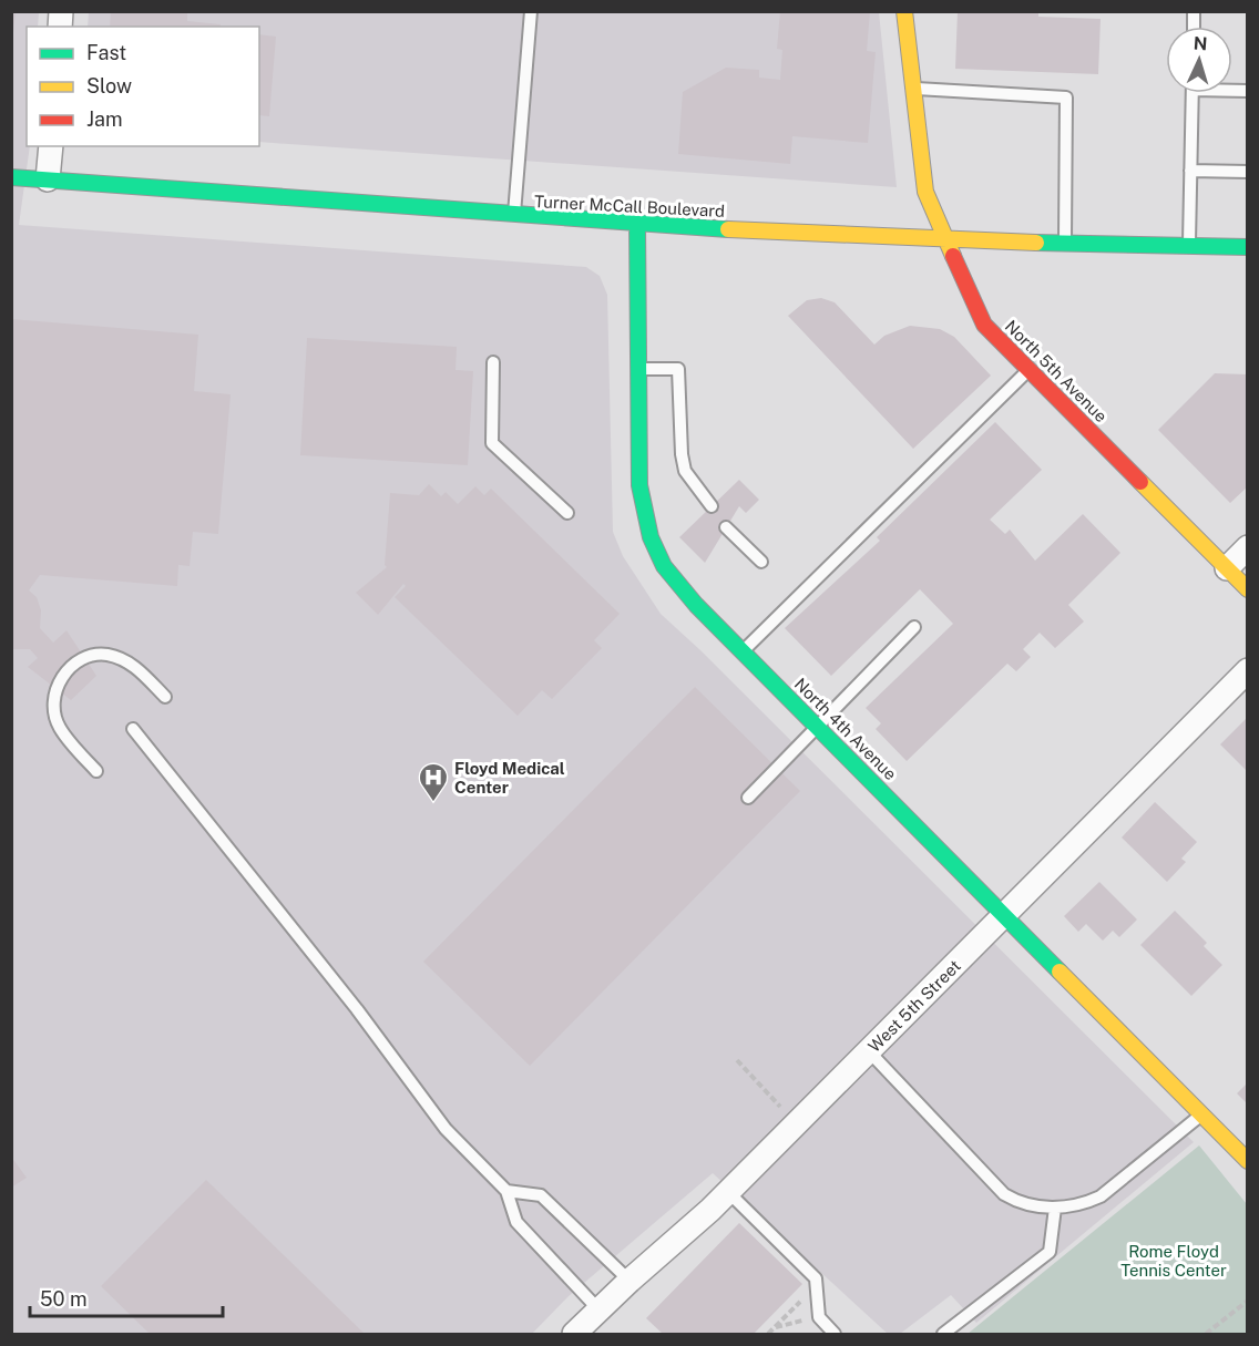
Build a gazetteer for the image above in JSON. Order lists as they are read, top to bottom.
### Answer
{
  "streets": {
    "street": [
      "Turner McCall Boulevard",
      "North 5th Avenue",
      "North 4th Avenue",
      "West 5th Street"
    ]
  },
  "crossings": [
    ["Turner McCall Boulevard", "North 5th Avenue"],
    ["Turner McCall Boulevard", "North 4th Avenue"],
    ["North 4th Avenue", "West 5th Street"]
  ],
  "parks": ["Rome Floyd Tennis Center"],
  "places": {
    "hospital": ["Floyd Medical Center"]
  },
  "legend": ["Fast", "Slow", "Jam"],
  "scale_bar": "50 m",
  "north": "top"
}
